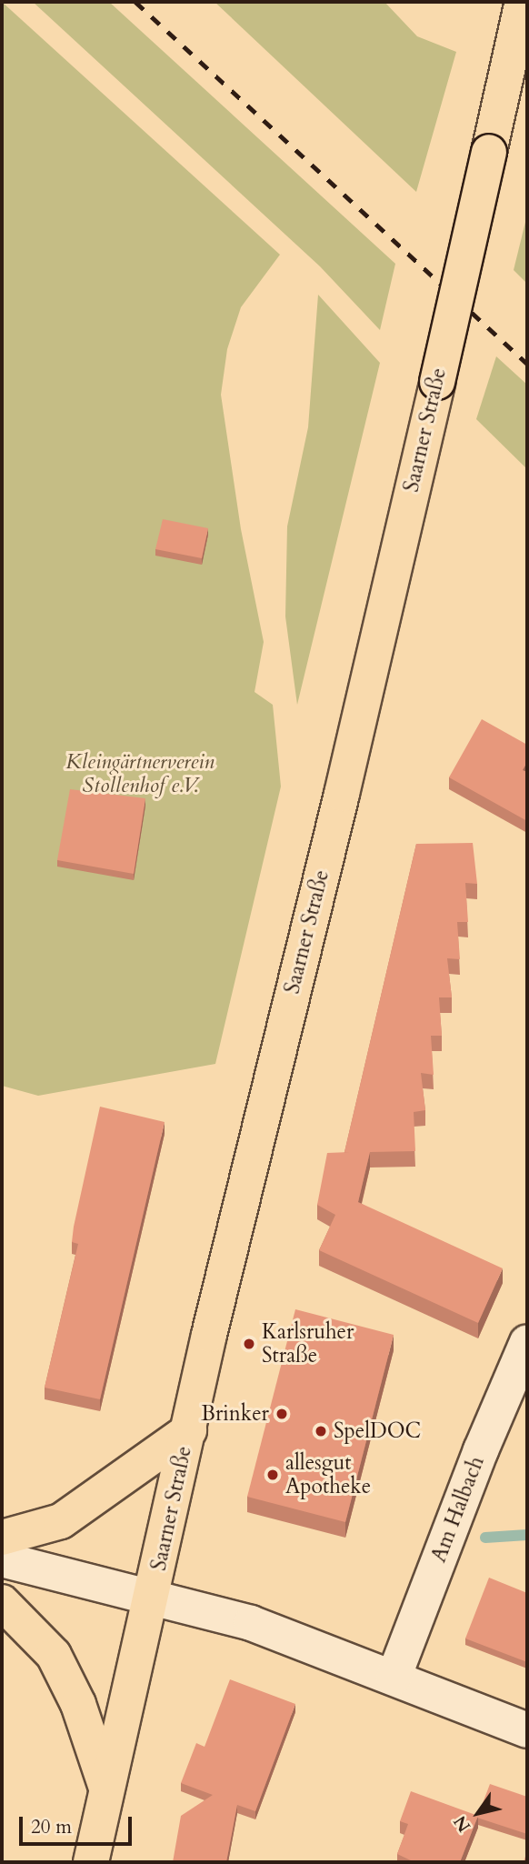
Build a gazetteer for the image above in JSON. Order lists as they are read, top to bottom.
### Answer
{
  "streets": {
    "main road": ["Saarner Straße"],
    "street": ["Am Halbach"]
  },
  "parks": ["Kleingärtnerverein Stollenhof e.V."],
  "places": [
    "Karlsruher Straße",
    "Brinker",
    "SpelDOC",
    "allesgut Apotheke"
  ],
  "scale_bar": "20 m",
  "north": "bottom left"
}
